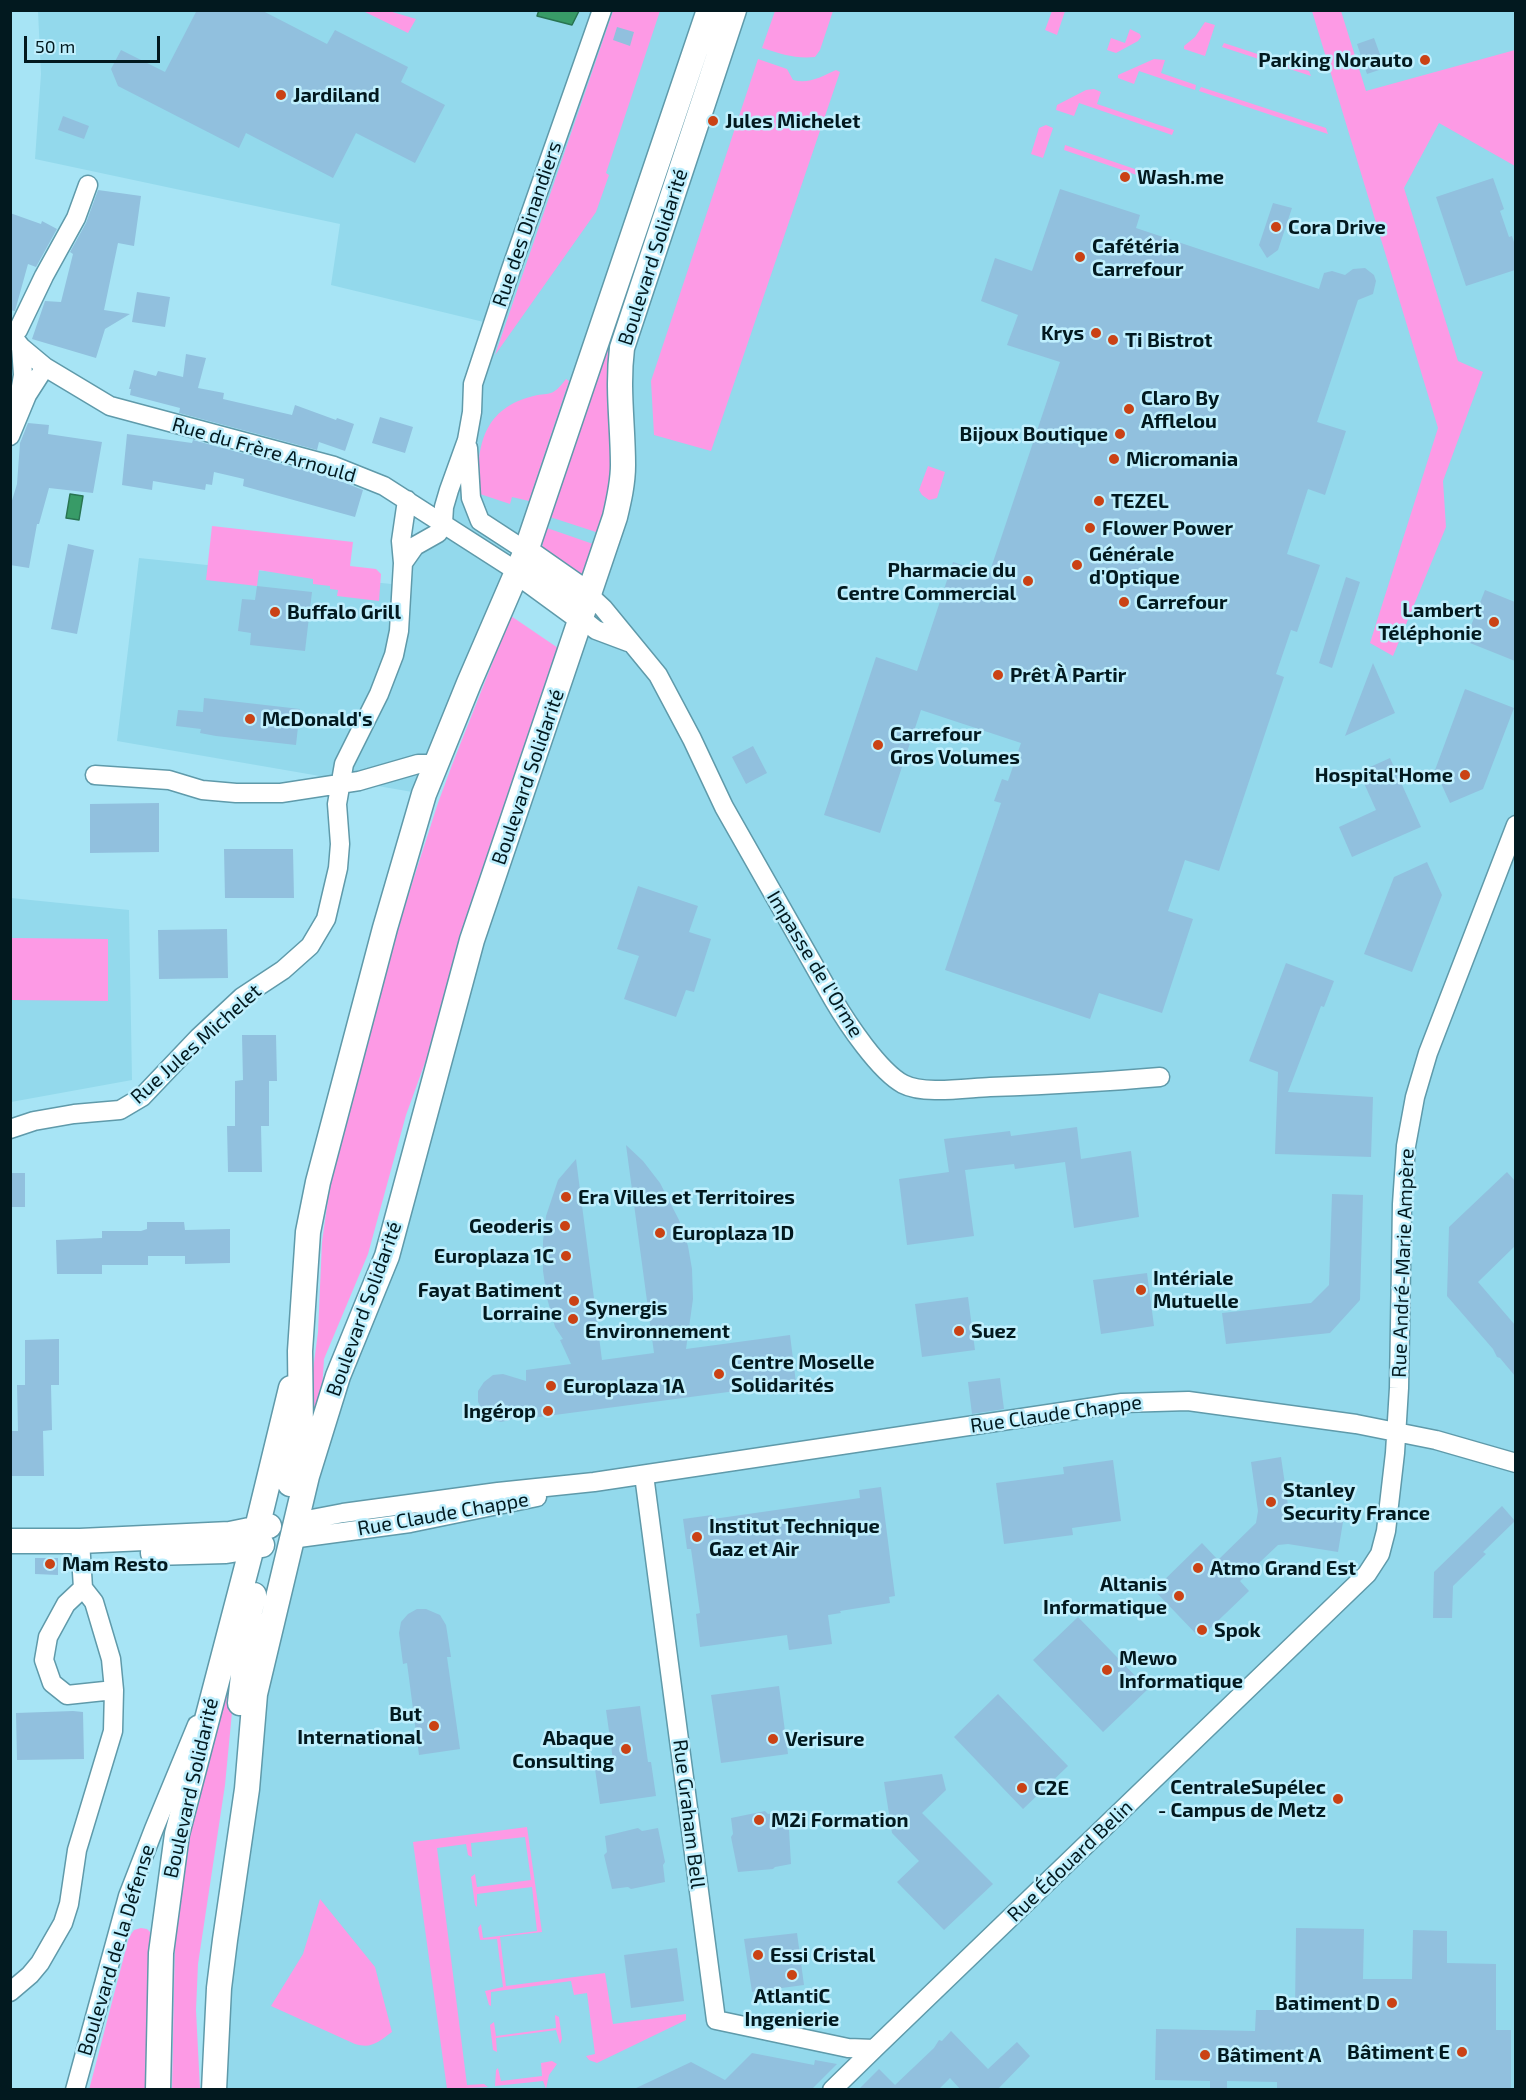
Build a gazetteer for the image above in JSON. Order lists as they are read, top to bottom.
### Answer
{
  "streets": {
    "main road": ["Boulevard Solidarité"],
    "street": [
      "Rue des Dinandiers",
      "Rue du Frère Arnould",
      "Impasse de l'Orme",
      "Rue Jules Michelet",
      "Rue André-Marie Ampère",
      "Rue Claude Chappe",
      "Rue Graham Bell",
      "Rue Édouard Belin",
      "Boulevard de la Défense"
    ]
  },
  "crossings": [
    ["Rue des Dinandiers", "Boulevard Solidarité"],
    ["Rue des Dinandiers", "Rue du Frère Arnould"],
    ["Boulevard Solidarité", "Rue du Frère Arnould"],
    ["Boulevard Solidarité", "Impasse de l'Orme"],
    ["Boulevard Solidarité", "Rue Claude Chappe"],
    ["Boulevard Solidarité", "Boulevard de la Défense"],
    ["Rue du Frère Arnould", "Rue Jules Michelet"],
    ["Rue André-Marie Ampère", "Rue Claude Chappe"],
    ["Rue André-Marie Ampère", "Rue Édouard Belin"],
    ["Rue Claude Chappe", "Rue Graham Bell"],
    ["Rue Claude Chappe", "Rue Édouard Belin"],
    ["Rue Graham Bell", "Rue Édouard Belin"]
  ],
  "places": [
    "Parking Norauto",
    "Jardiland",
    "Jules Michelet",
    "Wash.me",
    "Cora Drive",
    "Cafétéria Carrefour",
    "Krys",
    "Ti Bistrot",
    "Claro By Afflelou",
    "Bijoux Boutique",
    "Micromania",
    "TEZEL",
    "Flower Power",
    "Générale d'Optique",
    "Pharmacie du Centre Commercial",
    "Carrefour",
    "Buffalo Grill",
    "Lambert Téléphonie",
    "Prêt À Partir",
    "McDonald's",
    "Carrefour Gros Volumes",
    "Hospital'Home",
    "Era Villes et Territoires",
    "Geoderis",
    "Europlaza 1D",
    "Europlaza 1C",
    "Intériale Mutuelle",
    "Fayat Batiment Lorraine",
    "Synergis Environnement",
    "Suez",
    "Centre Moselle Solidarités",
    "Europlaza 1A",
    "Ingérop",
    "Stanley Security France",
    "Institut Technique Gaz et Air",
    "Mam Resto",
    "Atmo Grand Est",
    "Altanis Informatique",
    "Spok",
    "Mewo Informatique",
    "But International",
    "Verisure",
    "Abaque Consulting",
    "C2E",
    "CentraleSupélec - Campus de Metz",
    "M2i Formation",
    "Essi Cristal",
    "AtlantiC Ingenierie",
    "Batiment D",
    "Bâtiment E",
    "Bâtiment A"
  ],
  "scale_bar": "50 m"
}
